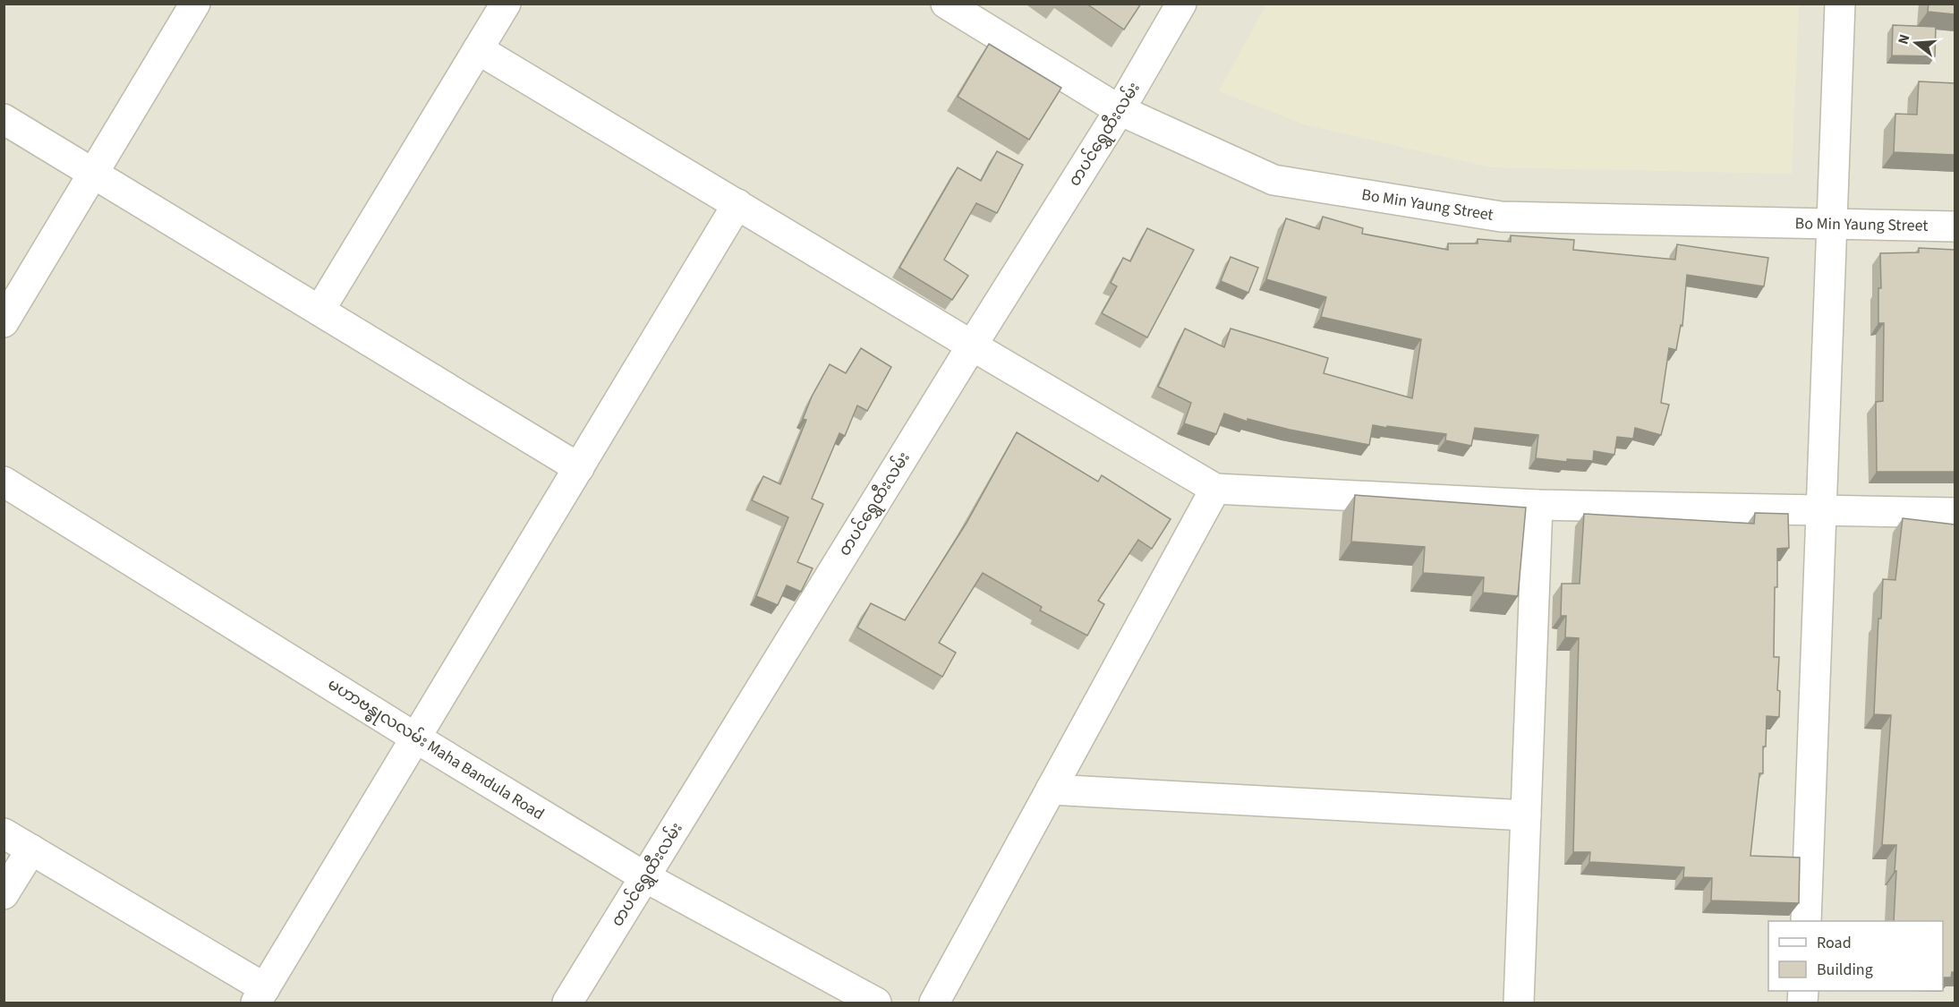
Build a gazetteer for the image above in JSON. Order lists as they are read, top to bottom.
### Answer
{
  "streets": {
    "street": ["တပင်ရွှေထီးလမ်း", "Bo Min Yaung Street", "မဟာဗန္ဓုလလမ်း Maha Bandula Road"]
  },
  "crossings": [
    ["တပင်ရွှေထီးလမ်း", "Bo Min Yaung Street"],
    ["တပင်ရွှေထီးလမ်း", "မဟာဗန္ဓုလလမ်း Maha Bandula Road"]
  ],
  "legend": ["Road", "Building"],
  "north": "left"
}
